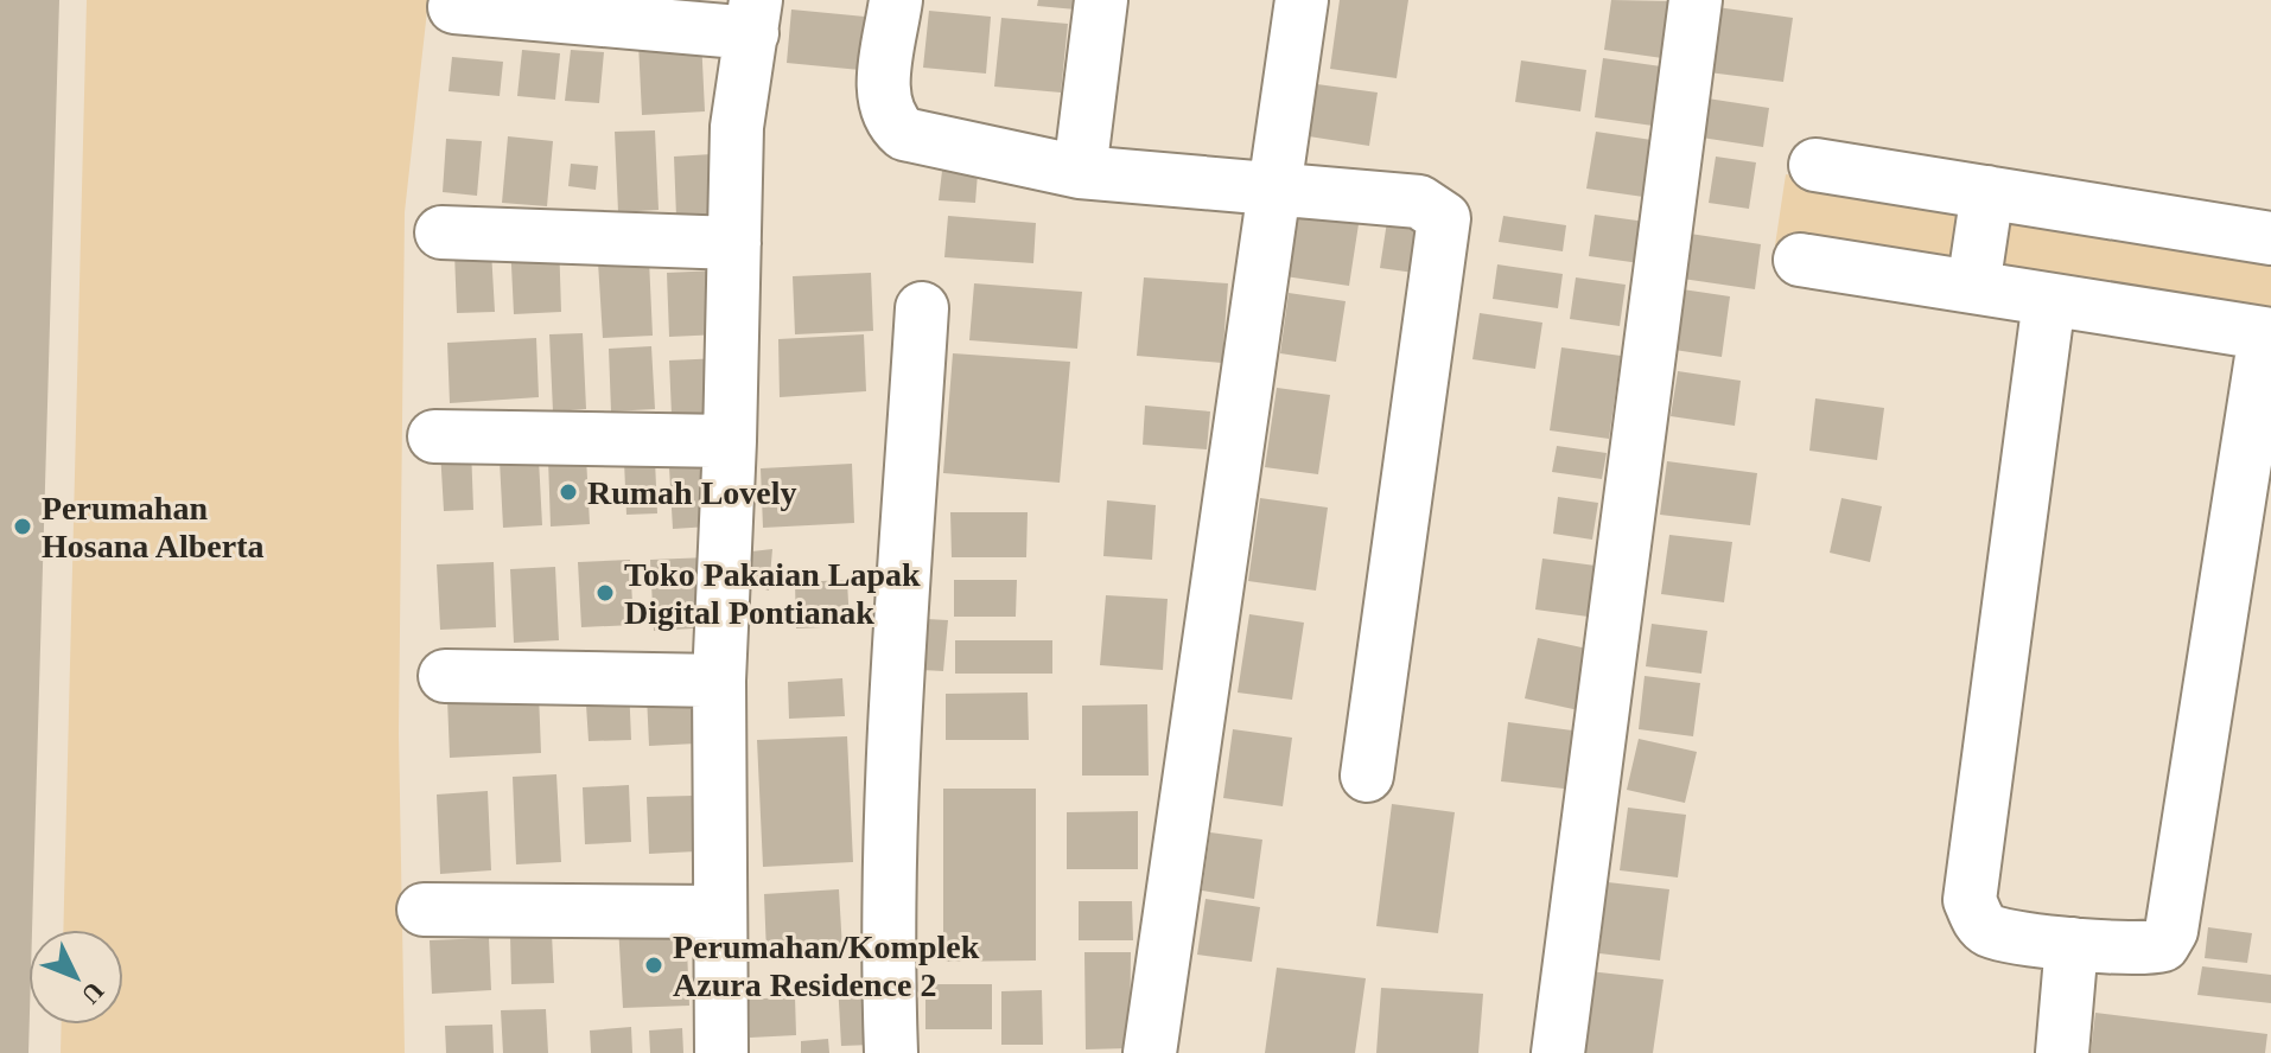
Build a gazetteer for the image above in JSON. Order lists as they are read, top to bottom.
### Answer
{
  "places": [
    "Rumah Lovely",
    "Perumahan Hosana Alberta",
    "Toko Pakaian Lapak Digital Pontianak",
    "Perumahan/Komplek Azura Residence 2"
  ],
  "north": "bottom right"
}
